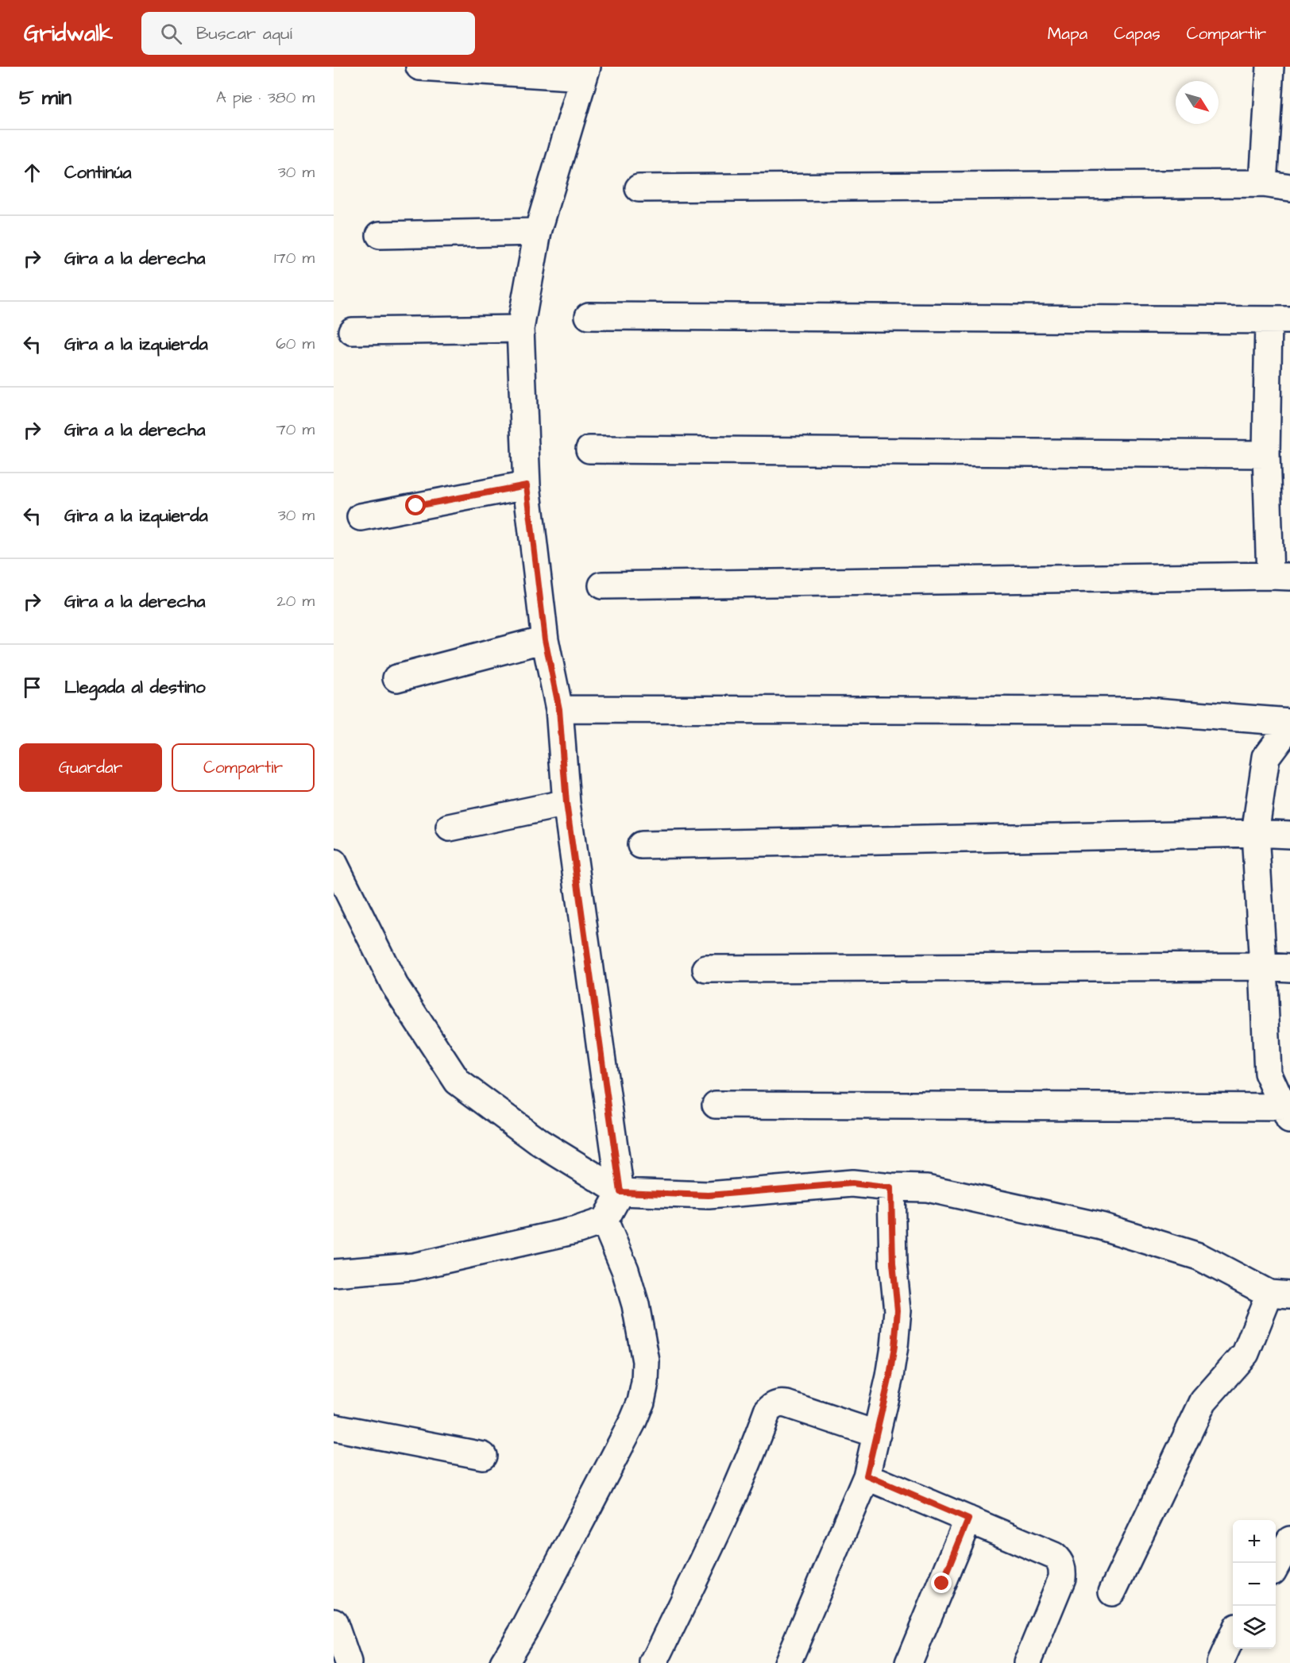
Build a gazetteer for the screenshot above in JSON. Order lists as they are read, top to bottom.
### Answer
{
  "north": "bottom right",
  "page": {
    "header": "Gridwalk",
    "search": "Buscar aquí",
    "nav": ["Mapa", "Capas", "Compartir"],
    "heading": ["5 min", "A pie · 380 m"],
    "list": [
      ["Continúa", "30 m"],
      ["Gira a la derecha", "170 m"],
      ["Gira a la izquierda", "60 m"],
      ["Gira a la derecha", "70 m"],
      ["Gira a la izquierda", "30 m"],
      ["Gira a la derecha", "20 m"],
      "Llegada al destino"
    ],
    "buttons": ["Guardar", "Compartir"],
    "map_buttons": ["+", "−"]
  }
}
